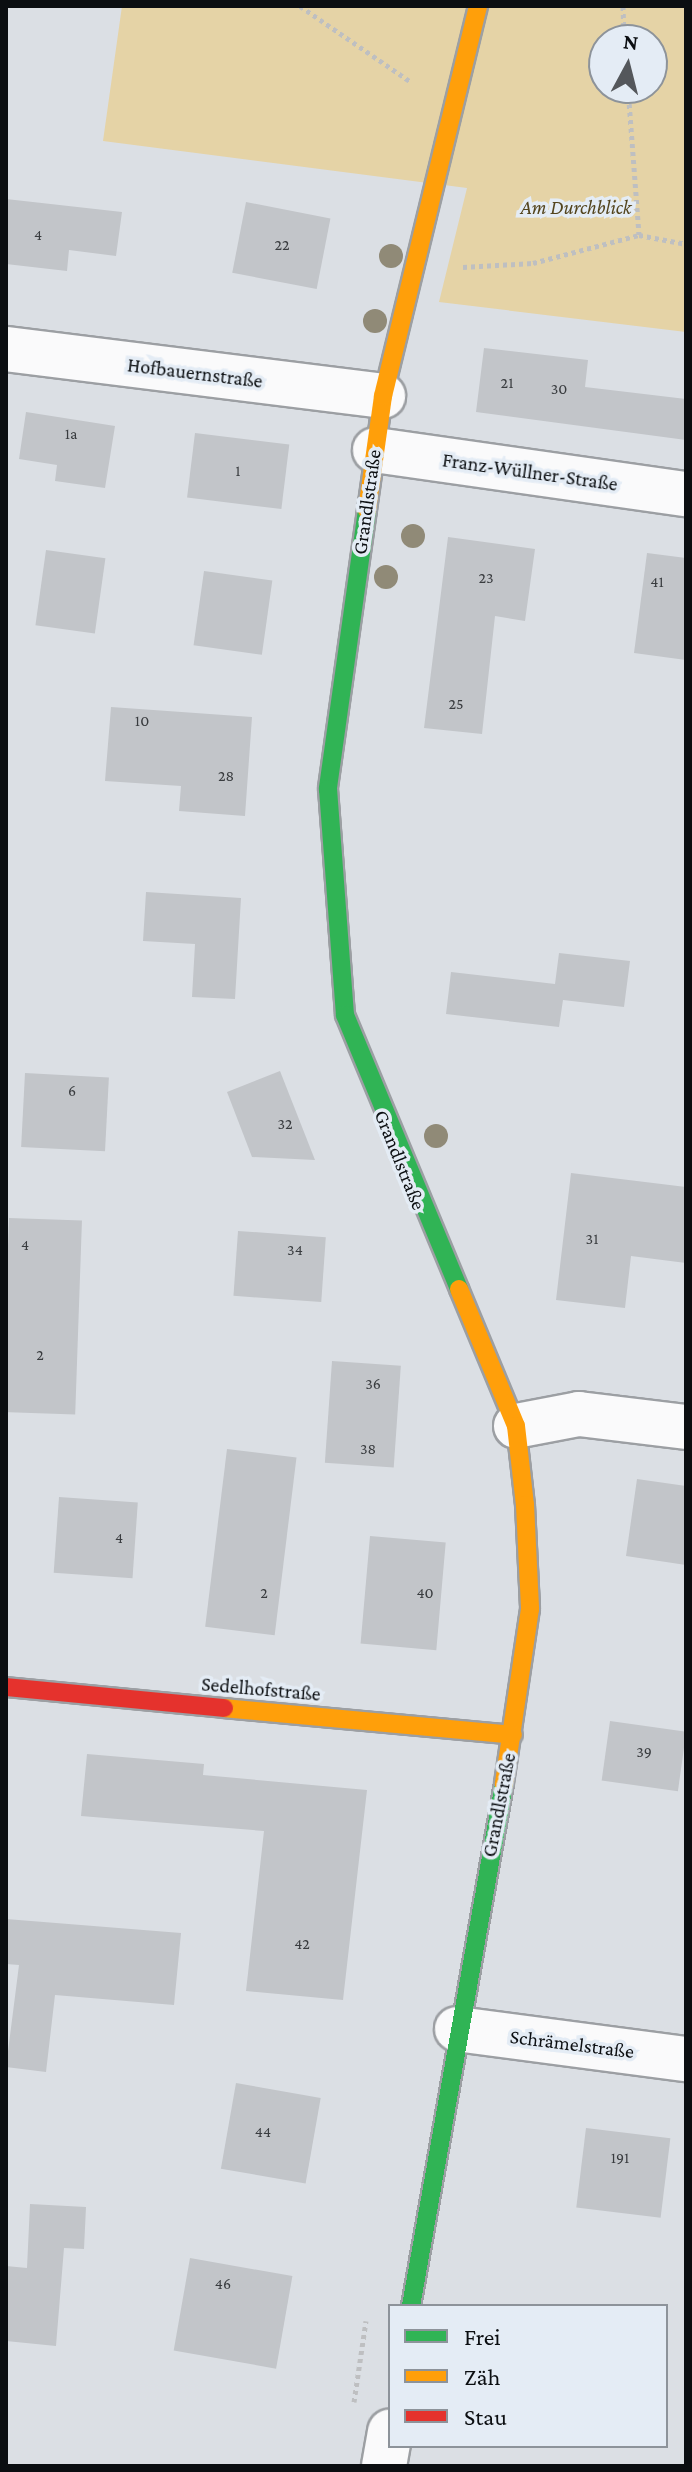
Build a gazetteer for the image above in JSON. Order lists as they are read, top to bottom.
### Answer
{
  "streets": {
    "street": [
      "Hofbauernstraße",
      "Franz-Wüllner-Straße",
      "Grandlstraße",
      "Sedelhofstraße",
      "Schrämelstraße"
    ]
  },
  "crossings": [
    ["Hofbauernstraße", "Grandlstraße"],
    ["Franz-Wüllner-Straße", "Grandlstraße"],
    ["Grandlstraße", "Sedelhofstraße"],
    ["Grandlstraße", "Schrämelstraße"]
  ],
  "parks": ["Am Durchblick"],
  "house_numbers": [
    "4",
    "22",
    "21",
    "30",
    "1a",
    "1",
    "23",
    "41",
    "25",
    "10",
    "28",
    "6",
    "32",
    "31",
    "4",
    "34",
    "2",
    "36",
    "38",
    "4",
    "2",
    "40",
    "39",
    "42",
    "44",
    "191",
    "46"
  ],
  "legend": ["Frei", "Zäh", "Stau"],
  "north": "top"
}
